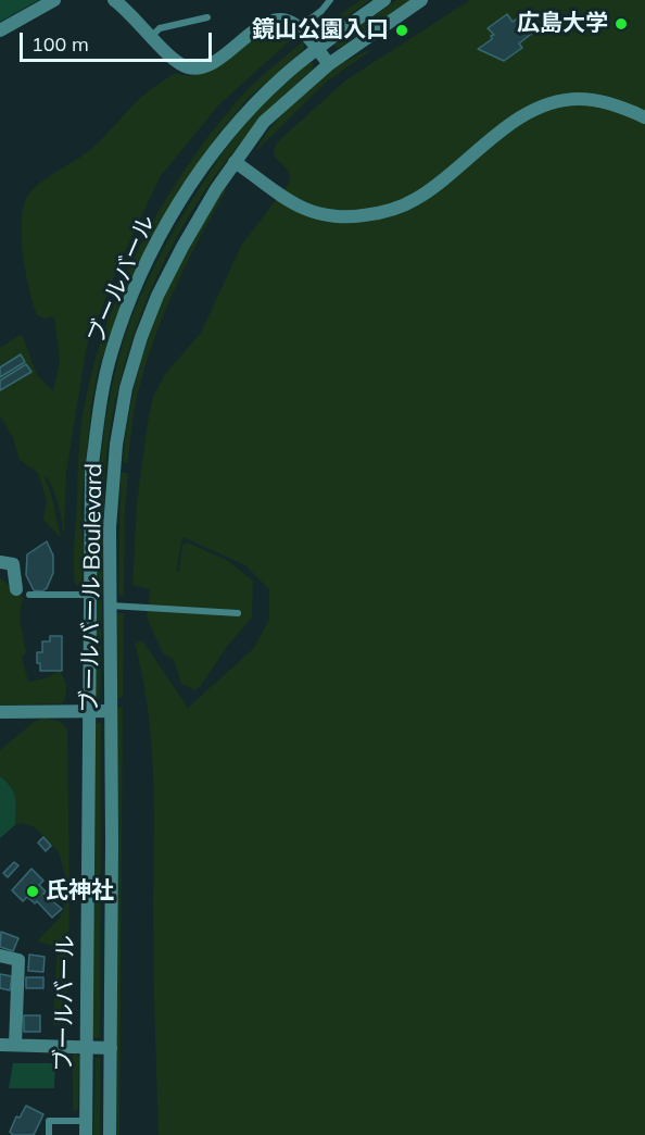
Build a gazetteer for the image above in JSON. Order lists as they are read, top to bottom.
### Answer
{
  "streets": {
    "street": ["ブールバール", "ブールバール Boulevard"]
  },
  "places": ["広島大学", "鏡山公園入口", "氏神社"],
  "scale_bar": "100 m"
}
